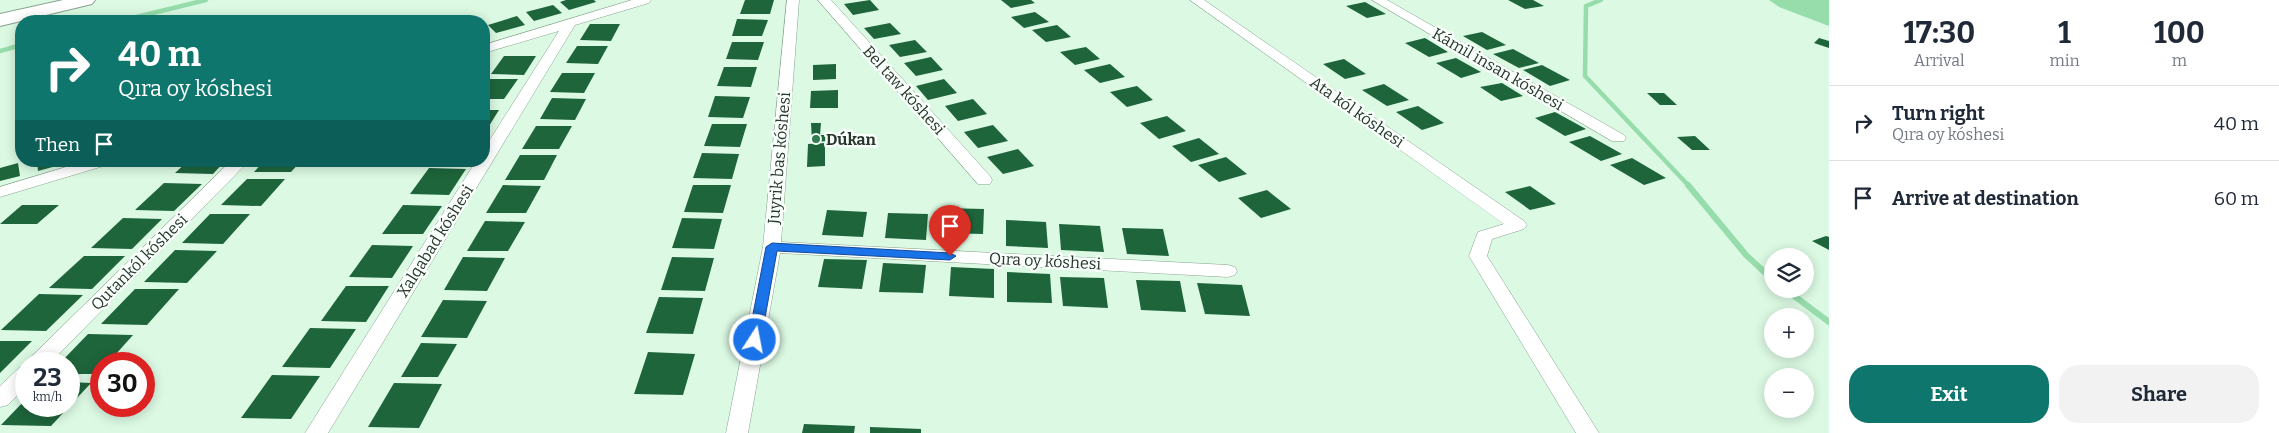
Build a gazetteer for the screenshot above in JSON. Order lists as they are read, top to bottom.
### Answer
{
  "streets": {
    "street": [
      "Kámil insan kóshesi",
      "Bel taw kóshesi",
      "Ata kól kóshesi",
      "Juyrik bas kóshesi",
      "Xalqabad kóshesi",
      "Qıra oy kóshesi",
      "Qutankól kóshesi"
    ]
  },
  "crossings": [
    ["Juyrik bas kóshesi", "Qıra oy kóshesi"]
  ],
  "places": ["Dúkan"],
  "page": {
    "eta": [
      "17:30",
      "Arrival",
      "1",
      "min",
      "100",
      "m"
    ],
    "turn": ["40 m", "Qıra oy kóshesi"],
    "list": [
      {
        "name": "Turn right",
        "note": "Qıra oy kóshesi",
        "value": "40 m"
      },
      {
        "name": "Arrive at destination",
        "value": "60 m"
      }
    ],
    "then": "Then",
    "map_buttons": ["+", "−"],
    "speed": "23 km/h",
    "limit": "30",
    "buttons": ["Exit", "Share"]
  }
}
